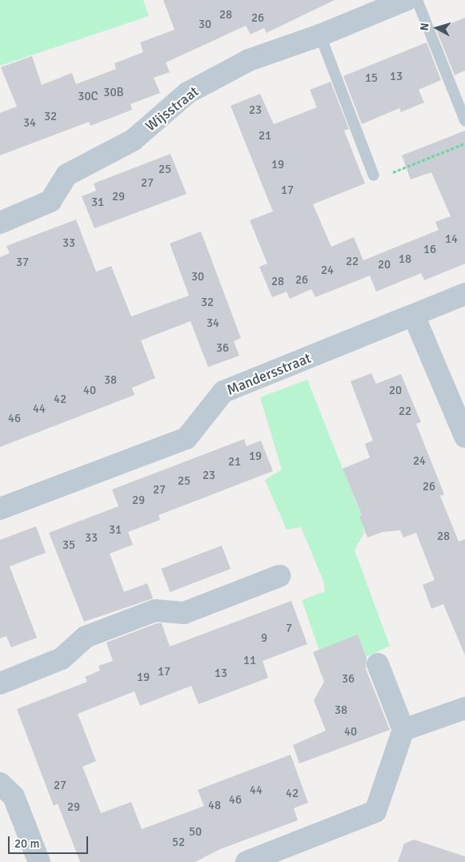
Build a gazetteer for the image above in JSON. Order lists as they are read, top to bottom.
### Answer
{
  "streets": {
    "street": ["Wijsstraat", "Mandersstraat"]
  },
  "house_numbers": [
    "28",
    "26",
    "30",
    "13",
    "15",
    "30B",
    "30C",
    "23",
    "32",
    "34",
    "21",
    "19",
    "25",
    "27",
    "17",
    "29",
    "31",
    "14",
    "33",
    "16",
    "18",
    "22",
    "37",
    "20",
    "24",
    "30",
    "26",
    "28",
    "32",
    "34",
    "36",
    "38",
    "40",
    "20",
    "42",
    "44",
    "22",
    "46",
    "19",
    "24",
    "21",
    "23",
    "25",
    "26",
    "27",
    "29",
    "31",
    "28",
    "33",
    "35",
    "7",
    "9",
    "11",
    "17",
    "13",
    "19",
    "36",
    "38",
    "40",
    "27",
    "44",
    "42",
    "46",
    "48",
    "29",
    "50",
    "52"
  ],
  "scale_bar": "20 m",
  "north": "left"
}
